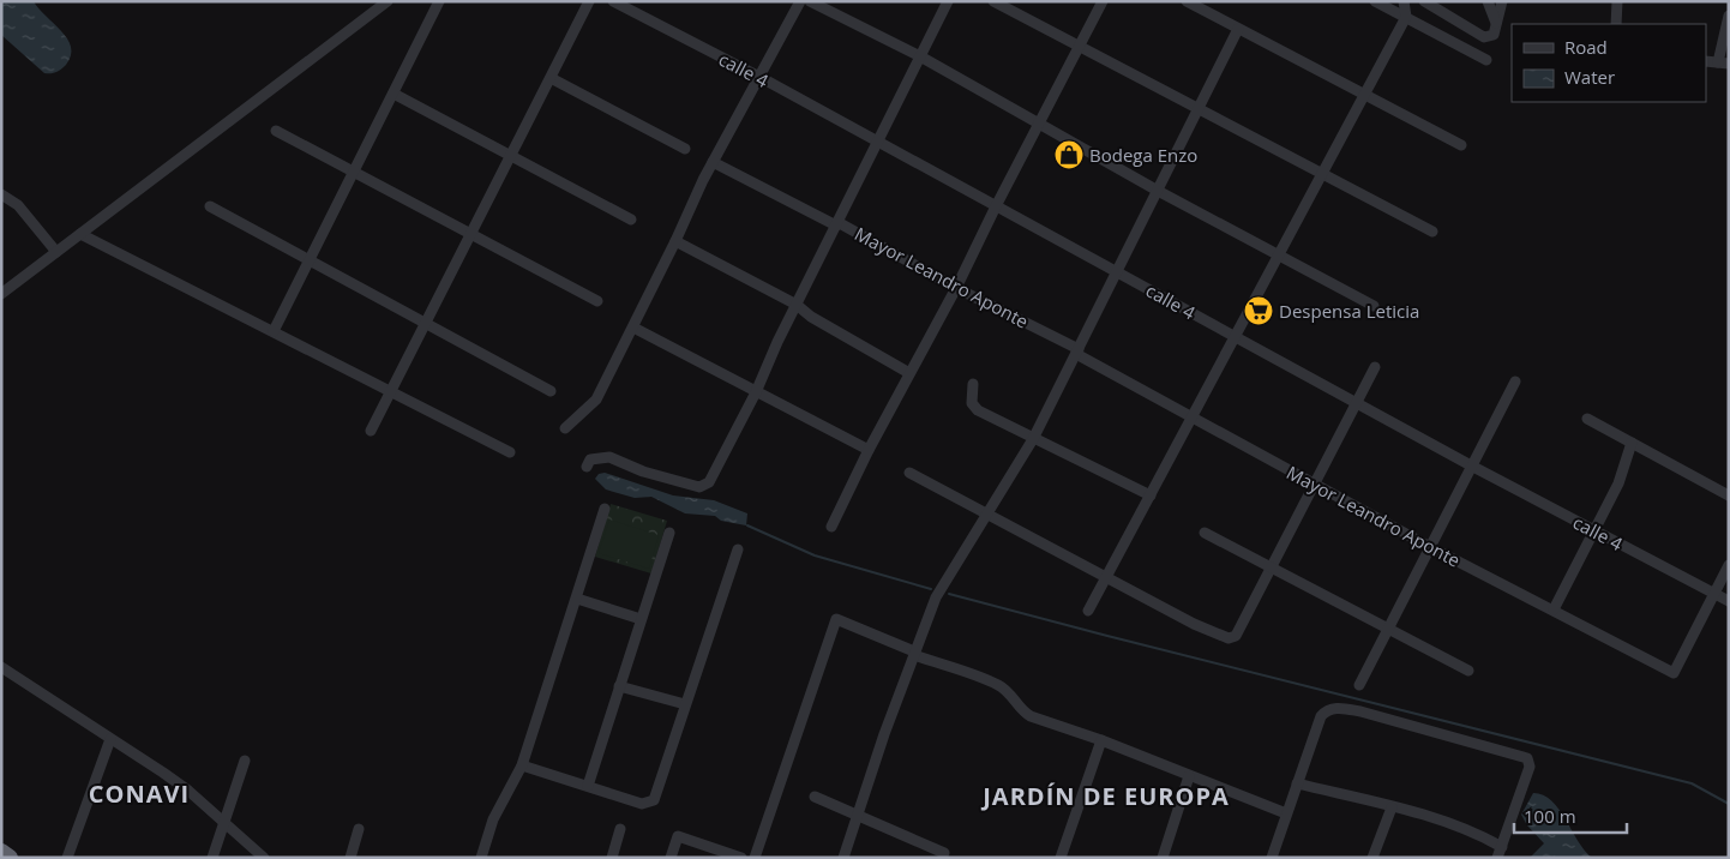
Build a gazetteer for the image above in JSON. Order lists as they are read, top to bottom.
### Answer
{
  "streets": {
    "street": ["calle 4", "Mayor Leandro Aponte"]
  },
  "crossings": [
    ["calle 4", "Mayor Leandro Aponte"]
  ],
  "districts": ["CONAVI", "JARDÍN DE EUROPA"],
  "places": {
    "shop": ["Bodega Enzo"],
    "supermarket": ["Despensa Leticia"]
  },
  "legend": ["Road", "Water"],
  "scale_bar": "100 m"
}
